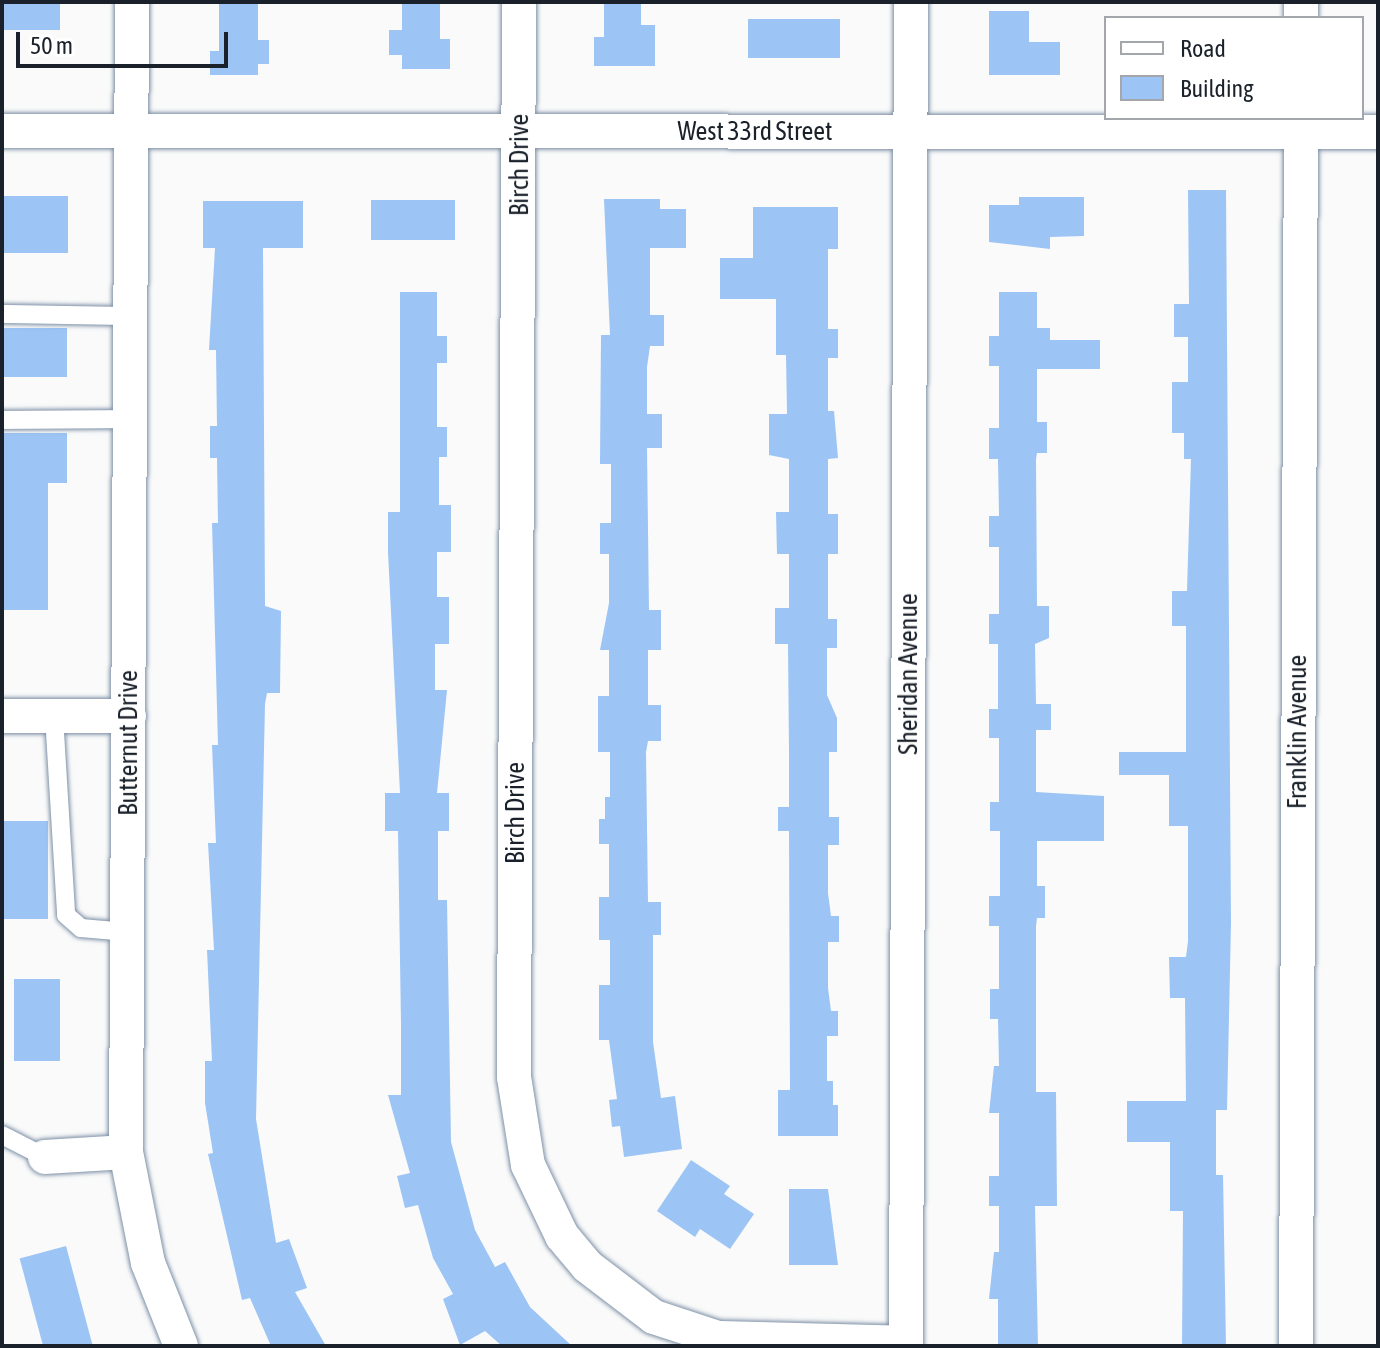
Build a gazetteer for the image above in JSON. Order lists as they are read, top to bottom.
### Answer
{
  "streets": {
    "street": [
      "West 33rd Street",
      "Birch Drive",
      "Sheridan Avenue",
      "Franklin Avenue",
      "Butternut Drive"
    ]
  },
  "crossings": [
    ["West 33rd Street", "Birch Drive"],
    ["West 33rd Street", "Sheridan Avenue"],
    ["West 33rd Street", "Franklin Avenue"],
    ["West 33rd Street", "Butternut Drive"],
    ["Birch Drive", "Sheridan Avenue"]
  ],
  "legend": ["Road", "Building"],
  "scale_bar": "50 m"
}
